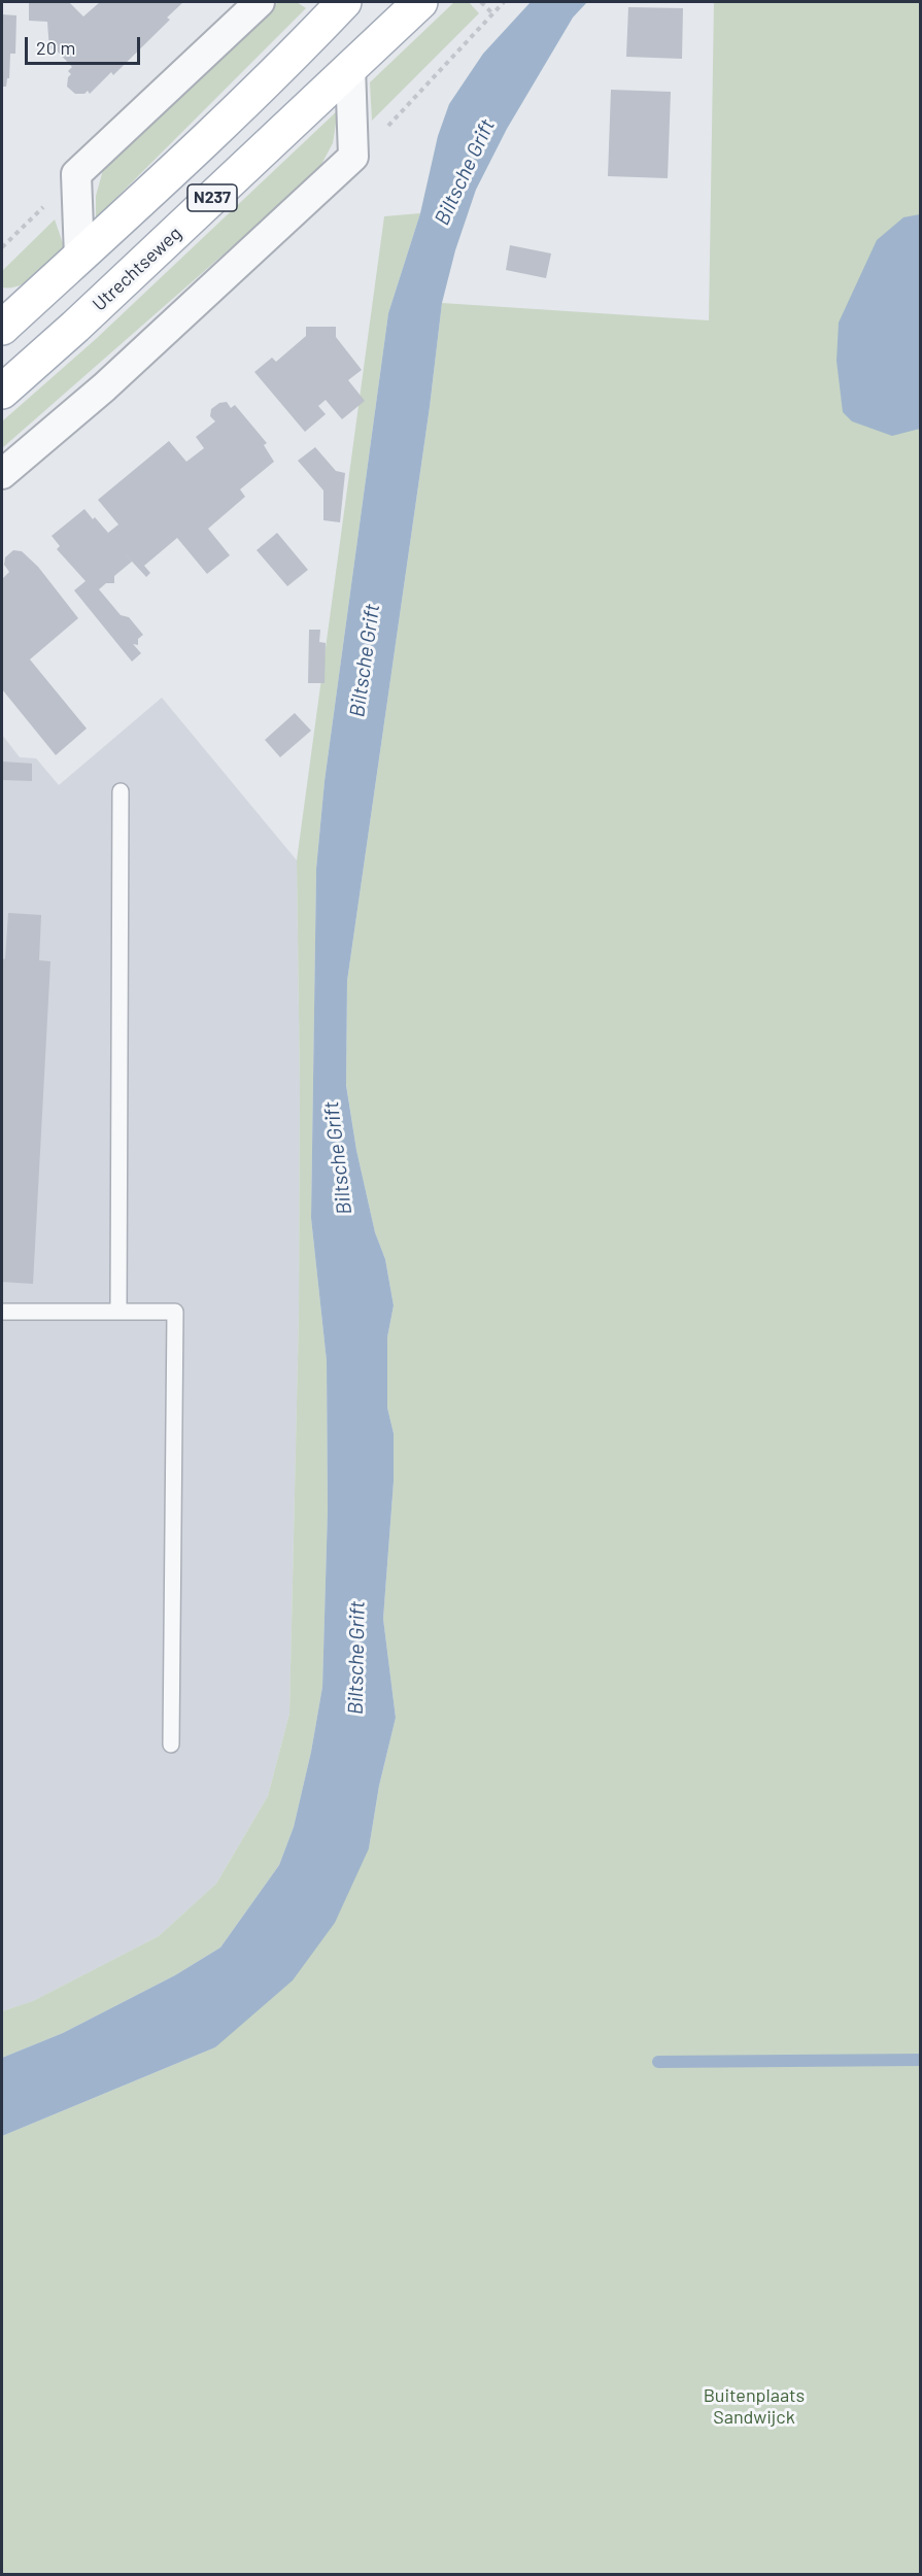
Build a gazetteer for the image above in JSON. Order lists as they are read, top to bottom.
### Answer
{
  "streets": {
    "main road": ["N237", "Utrechtseweg"]
  },
  "water": ["Biltsche Grift"],
  "parks": ["Buitenplaats Sandwijck"],
  "scale_bar": "20 m"
}
